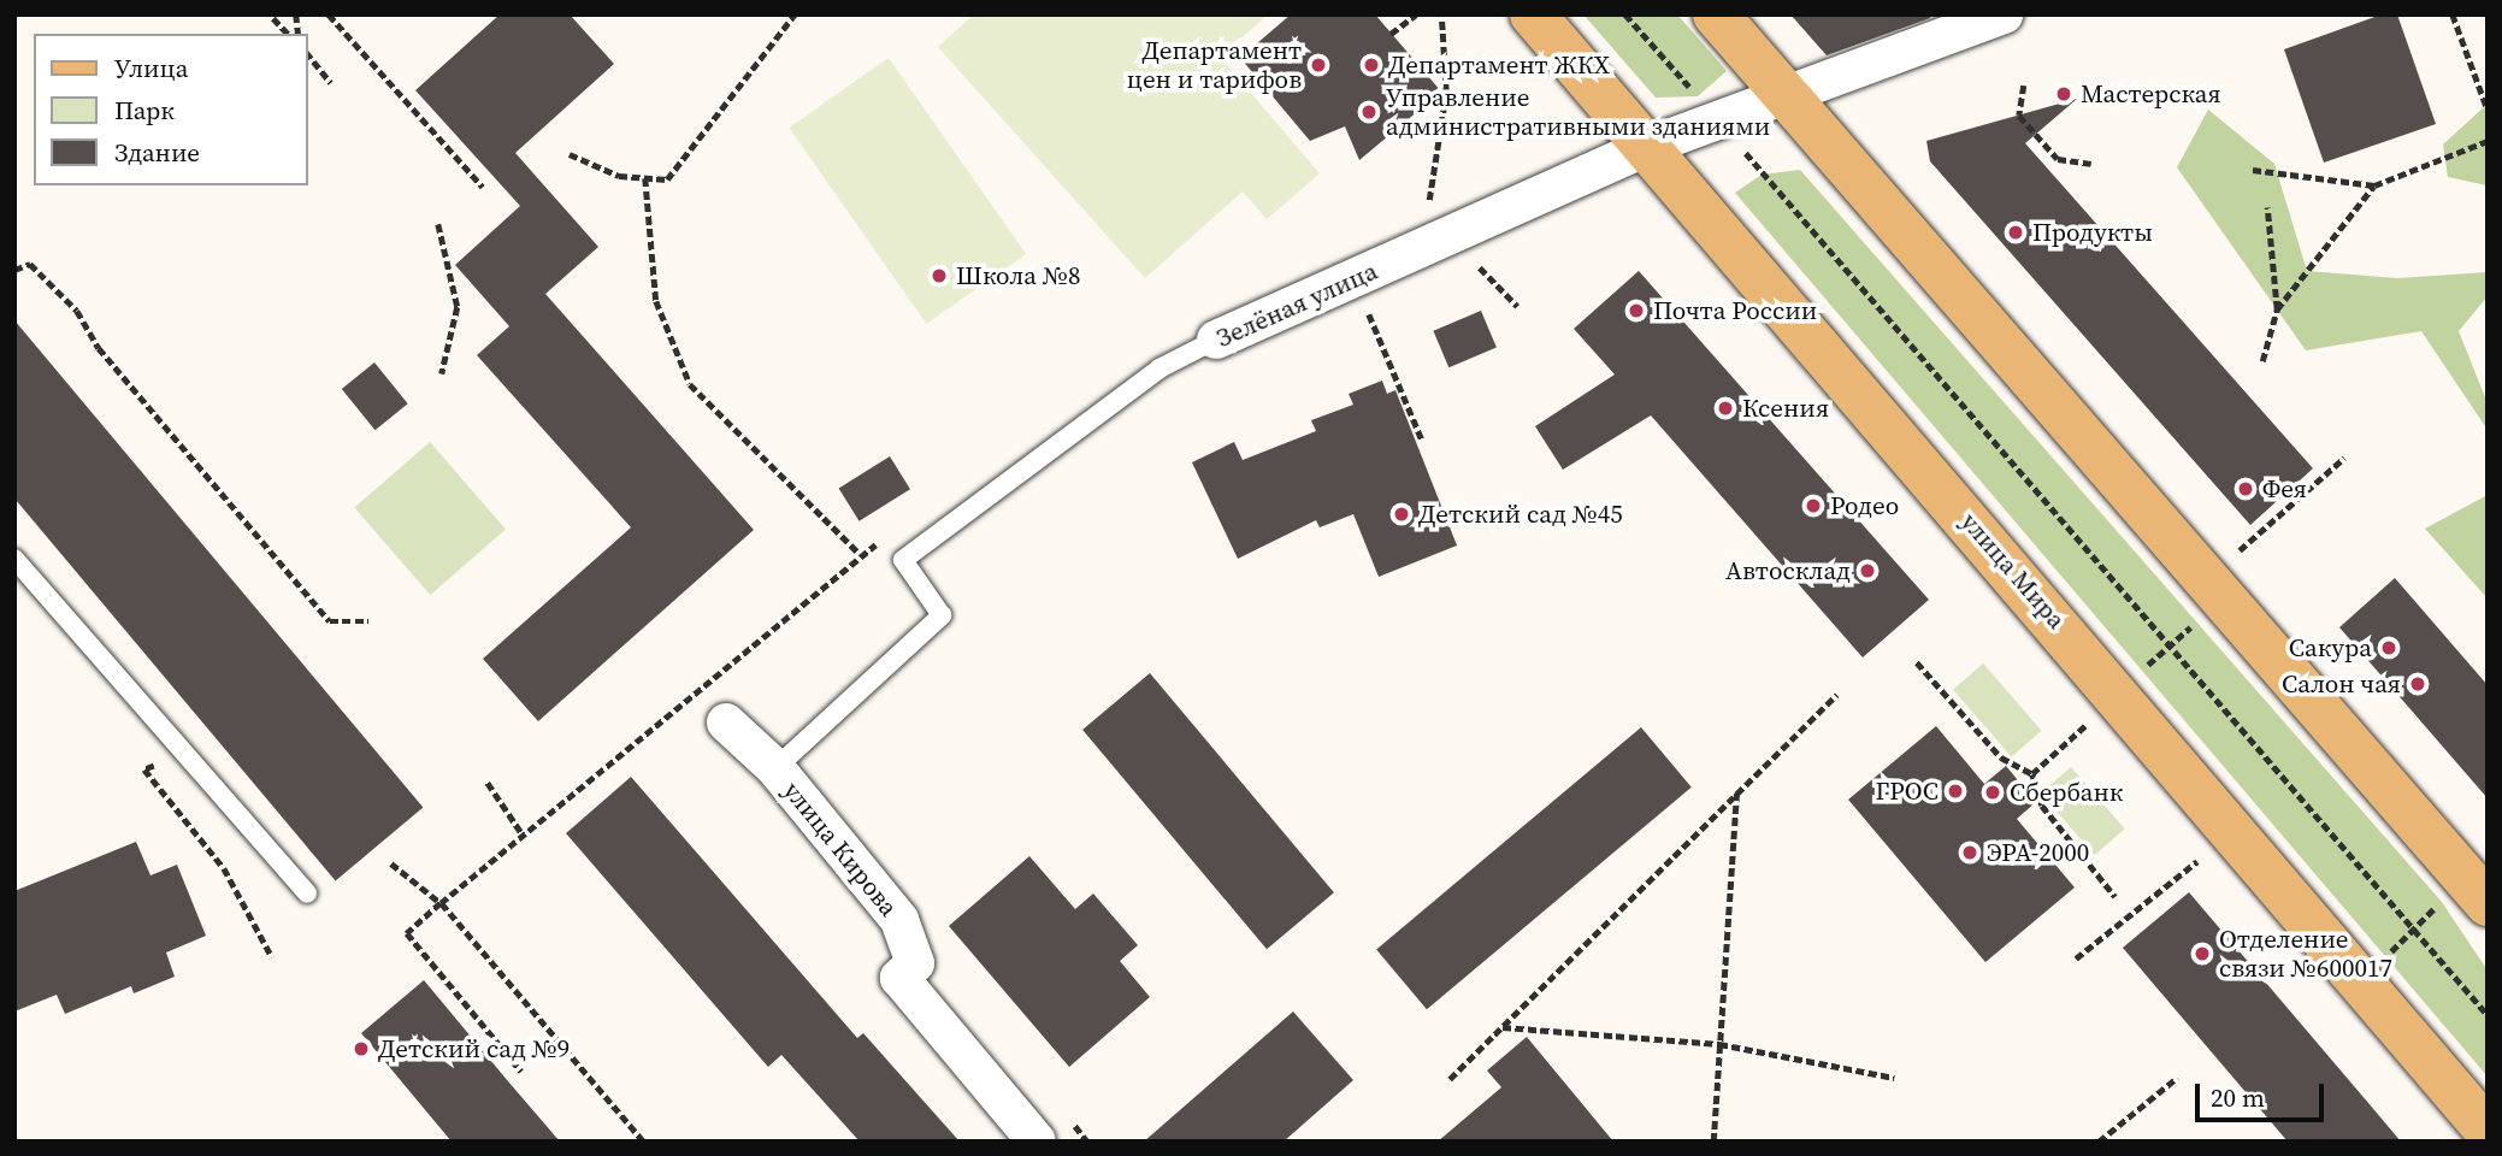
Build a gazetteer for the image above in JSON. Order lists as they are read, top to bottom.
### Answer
{
  "streets": {
    "main road": ["улица Мира"],
    "street": ["Зелёная улица", "улица Кирова"]
  },
  "crossings": [
    ["Зелёная улица", "улица Мира"],
    ["Зелёная улица", "улица Кирова"]
  ],
  "places": [
    "Департамент цен и тарифов",
    "Департамент ЖКХ",
    "Мастерская",
    "Управление административными зданиями",
    "Продукты",
    "Школа №8",
    "Почта России",
    "Ксения",
    "Фея",
    "Родео",
    "Детский сад №45",
    "Автосклад",
    "Сакура",
    "Салон чая",
    "ГРОС",
    "Сбербанк",
    "ЭРА-2000",
    "Отделение связи №600017",
    "Детский сад №9"
  ],
  "legend": ["Улица", "Парк", "Здание"],
  "scale_bar": "20 m"
}
